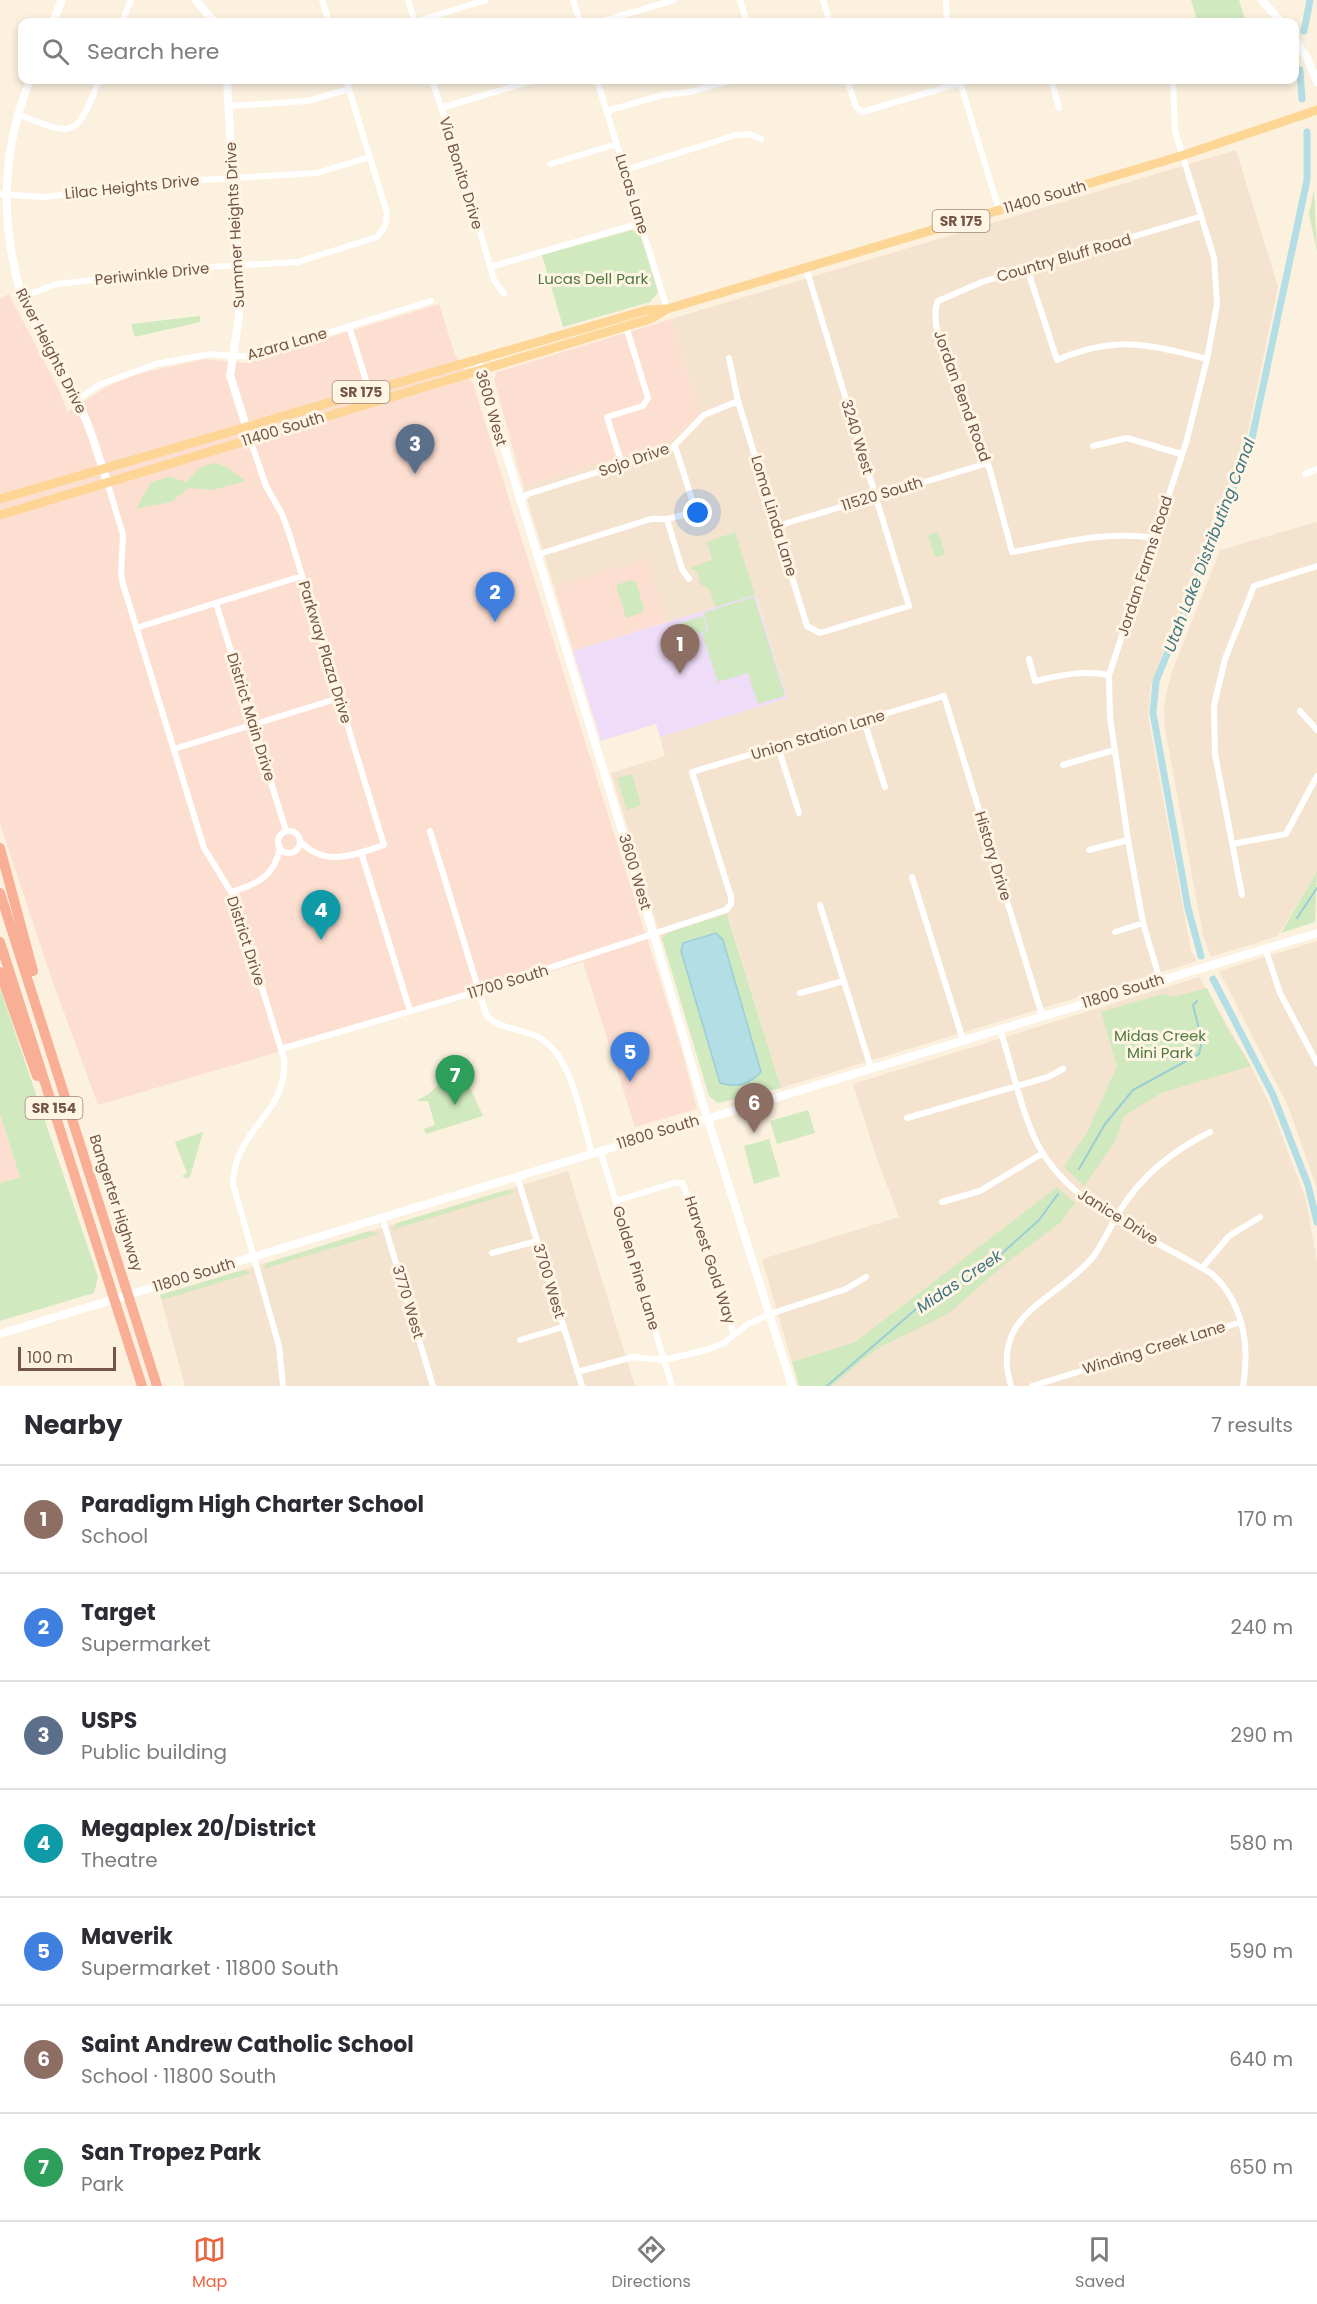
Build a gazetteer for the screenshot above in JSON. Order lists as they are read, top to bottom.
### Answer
{
  "streets": {
    "highway": ["SR 154", "Bangerter Highway"],
    "main road": [
      "11400 South",
      "SR 175",
      "Summer Heights Drive",
      "River Heights Drive",
      "3600 West",
      "11800 South"
    ],
    "street": [
      "Via Bonito Drive",
      "Lilac Heights Drive",
      "Lucas Lane",
      "Country Bluff Road",
      "Periwinkle Drive",
      "Azara Lane",
      "Jordan Bend Road",
      "3240 West",
      "Sojo Drive",
      "11520 South",
      "Loma Linda Lane",
      "Jordan Farms Road",
      "Parkway Plaza Drive",
      "District Main Drive",
      "Union Station Lane",
      "History Drive",
      "District Drive",
      "11700 South",
      "Janice Drive",
      "Harvest Gold Way",
      "Golden Pine Lane",
      "3700 West",
      "3770 West",
      "Winding Creek Lane"
    ]
  },
  "crossings": [
    ["Lilac Heights Drive", "Summer Heights Drive"],
    ["Lilac Heights Drive", "Periwinkle Drive"],
    ["Lilac Heights Drive", "River Heights Drive"],
    ["Lucas Lane", "11400 South"],
    ["11400 South", "Summer Heights Drive"],
    ["11400 South", "River Heights Drive"],
    ["11400 South", "3600 West"],
    ["11400 South", "3240 West"],
    ["11400 South", "Jordan Farms Road"],
    ["11400 South", "Parkway Plaza Drive"],
    ["11400 South", "District Drive"],
    ["Summer Heights Drive", "Periwinkle Drive"],
    ["Summer Heights Drive", "Azara Lane"],
    ["Summer Heights Drive", "Parkway Plaza Drive"],
    ["Country Bluff Road", "Jordan Bend Road"],
    ["Country Bluff Road", "Jordan Farms Road"],
    ["Periwinkle Drive", "River Heights Drive"],
    ["Azara Lane", "River Heights Drive"],
    ["River Heights Drive", "District Drive"],
    ["Jordan Bend Road", "11520 South"],
    ["Jordan Bend Road", "Jordan Farms Road"],
    ["3600 West", "Sojo Drive"],
    ["3600 West", "11700 South"],
    ["3600 West", "11800 South"],
    ["3240 West", "11520 South"],
    ["3240 West", "Loma Linda Lane"],
    ["Sojo Drive", "Loma Linda Lane"],
    ["11520 South", "Loma Linda Lane"],
    ["Jordan Farms Road", "11800 South"],
    ["Parkway Plaza Drive", "District Main Drive"],
    ["Union Station Lane", "History Drive"],
    ["Union Station Lane", "11700 South"],
    ["History Drive", "11800 South"],
    ["District Drive", "11700 South"],
    ["District Drive", "11800 South"],
    ["11700 South", "Golden Pine Lane"],
    ["11800 South", "Janice Drive"],
    ["11800 South", "Golden Pine Lane"],
    ["11800 South", "3700 West"],
    ["11800 South", "3770 West"],
    ["Janice Drive", "Winding Creek Lane"],
    ["Harvest Gold Way", "Golden Pine Lane"]
  ],
  "water": ["Utah Lake Distributing Canal", "Midas Creek"],
  "parks": ["Lucas Dell Park", "Midas Creek Mini Park"],
  "scale_bar": "100 m",
  "page": {
    "search": "Search here",
    "pins": [
      "3",
      "2",
      "1",
      "4",
      "5",
      "7",
      "6"
    ],
    "scale": "100 m",
    "heading": ["Nearby", "7 results"],
    "list": [
      {
        "mark": "1",
        "name": "Paradigm High Charter School",
        "note": "School",
        "value": "170 m"
      },
      {
        "mark": "2",
        "name": "Target",
        "note": "Supermarket",
        "value": "240 m"
      },
      {
        "mark": "3",
        "name": "USPS",
        "note": "Public building",
        "value": "290 m"
      },
      {
        "mark": "4",
        "name": "Megaplex 20/District",
        "note": "Theatre",
        "value": "580 m"
      },
      {
        "mark": "5",
        "name": "Maverik",
        "note": "Supermarket · 11800 South",
        "value": "590 m"
      },
      {
        "mark": "6",
        "name": "Saint Andrew Catholic School",
        "note": "School · 11800 South",
        "value": "640 m"
      },
      {
        "mark": "7",
        "name": "San Tropez Park",
        "note": "Park",
        "value": "650 m"
      }
    ],
    "nav": ["Map", "Directions", "Saved"]
  }
}
